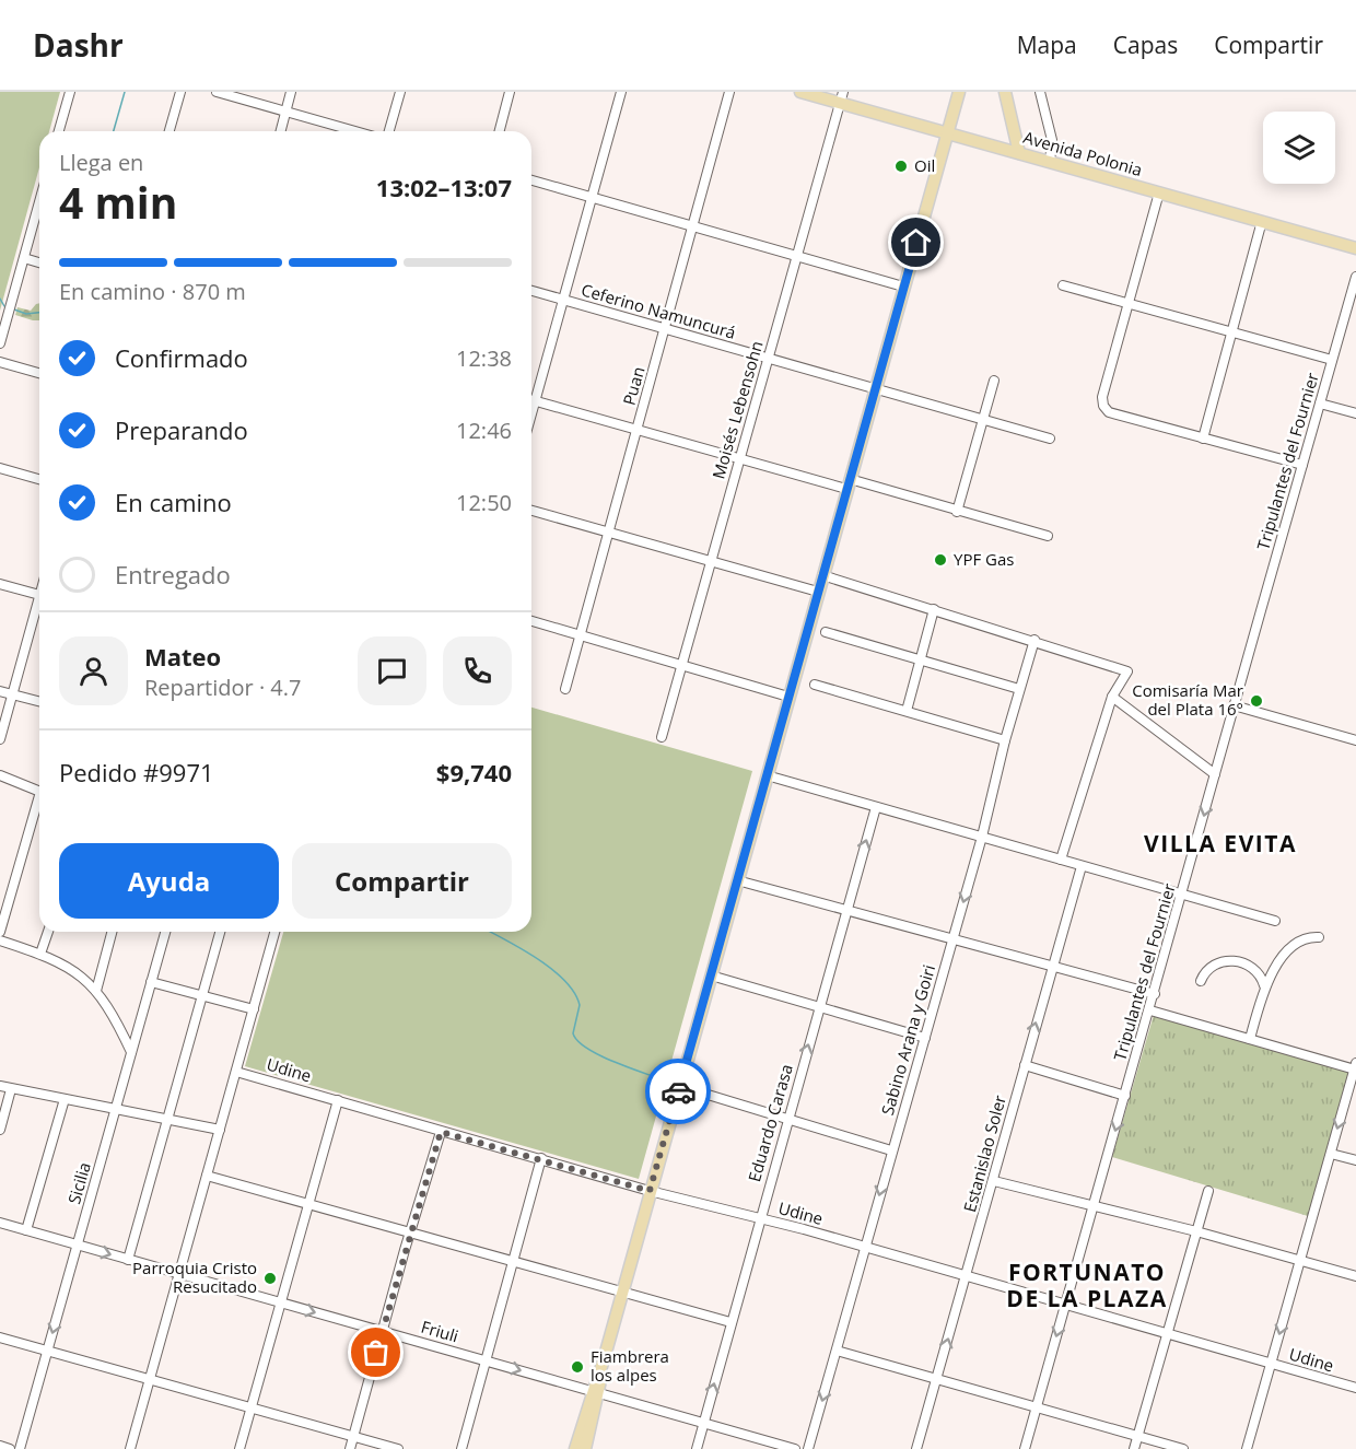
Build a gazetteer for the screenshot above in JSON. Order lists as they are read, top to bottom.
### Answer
{
  "streets": {
    "main road": ["Avenida Polonia"],
    "street": [
      "Ceferino Namuncurá",
      "Puan",
      "Moisés Lebensohn",
      "Tripulantes del Fournier",
      "Sabino Arana y Goiri",
      "Udine",
      "Eduardo Carasa",
      "Estanislao Soler",
      "Sicilia",
      "Friuli"
    ]
  },
  "crossings": [
    ["Avenida Polonia", "Moisés Lebensohn"],
    ["Ceferino Namuncurá", "Puan"],
    ["Ceferino Namuncurá", "Moisés Lebensohn"],
    ["Tripulantes del Fournier", "Udine"],
    ["Sabino Arana y Goiri", "Udine"],
    ["Udine", "Eduardo Carasa"],
    ["Udine", "Estanislao Soler"],
    ["Eduardo Carasa", "Friuli"],
    ["Sicilia", "Friuli"]
  ],
  "one_way": ["Sabino Arana y Goiri", "Eduardo Carasa"],
  "districts": ["VILLA EVITA", "FORTUNATO DE LA PLAZA"],
  "places": [
    "Oil",
    "YPF Gas",
    "Comisaría Mar del Plata 16°",
    "Parroquia Cristo Resucitado",
    "Fiambrera los alpes"
  ],
  "page": {
    "header": "Dashr",
    "nav": ["Mapa", "Capas", "Compartir"],
    "heading": ["4 min", "Llega en", "13:02–13:07"],
    "panel": [
      "Mateo",
      "Repartidor · 4.7",
      "Pedido #9971",
      "$9,740"
    ],
    "bar": "En camino · 870 m",
    "list": [
      ["Confirmado", "12:38"],
      ["Preparando", "12:46"],
      ["En camino", "12:50"],
      "Entregado"
    ],
    "buttons": ["Ayuda", "Compartir"]
  }
}
